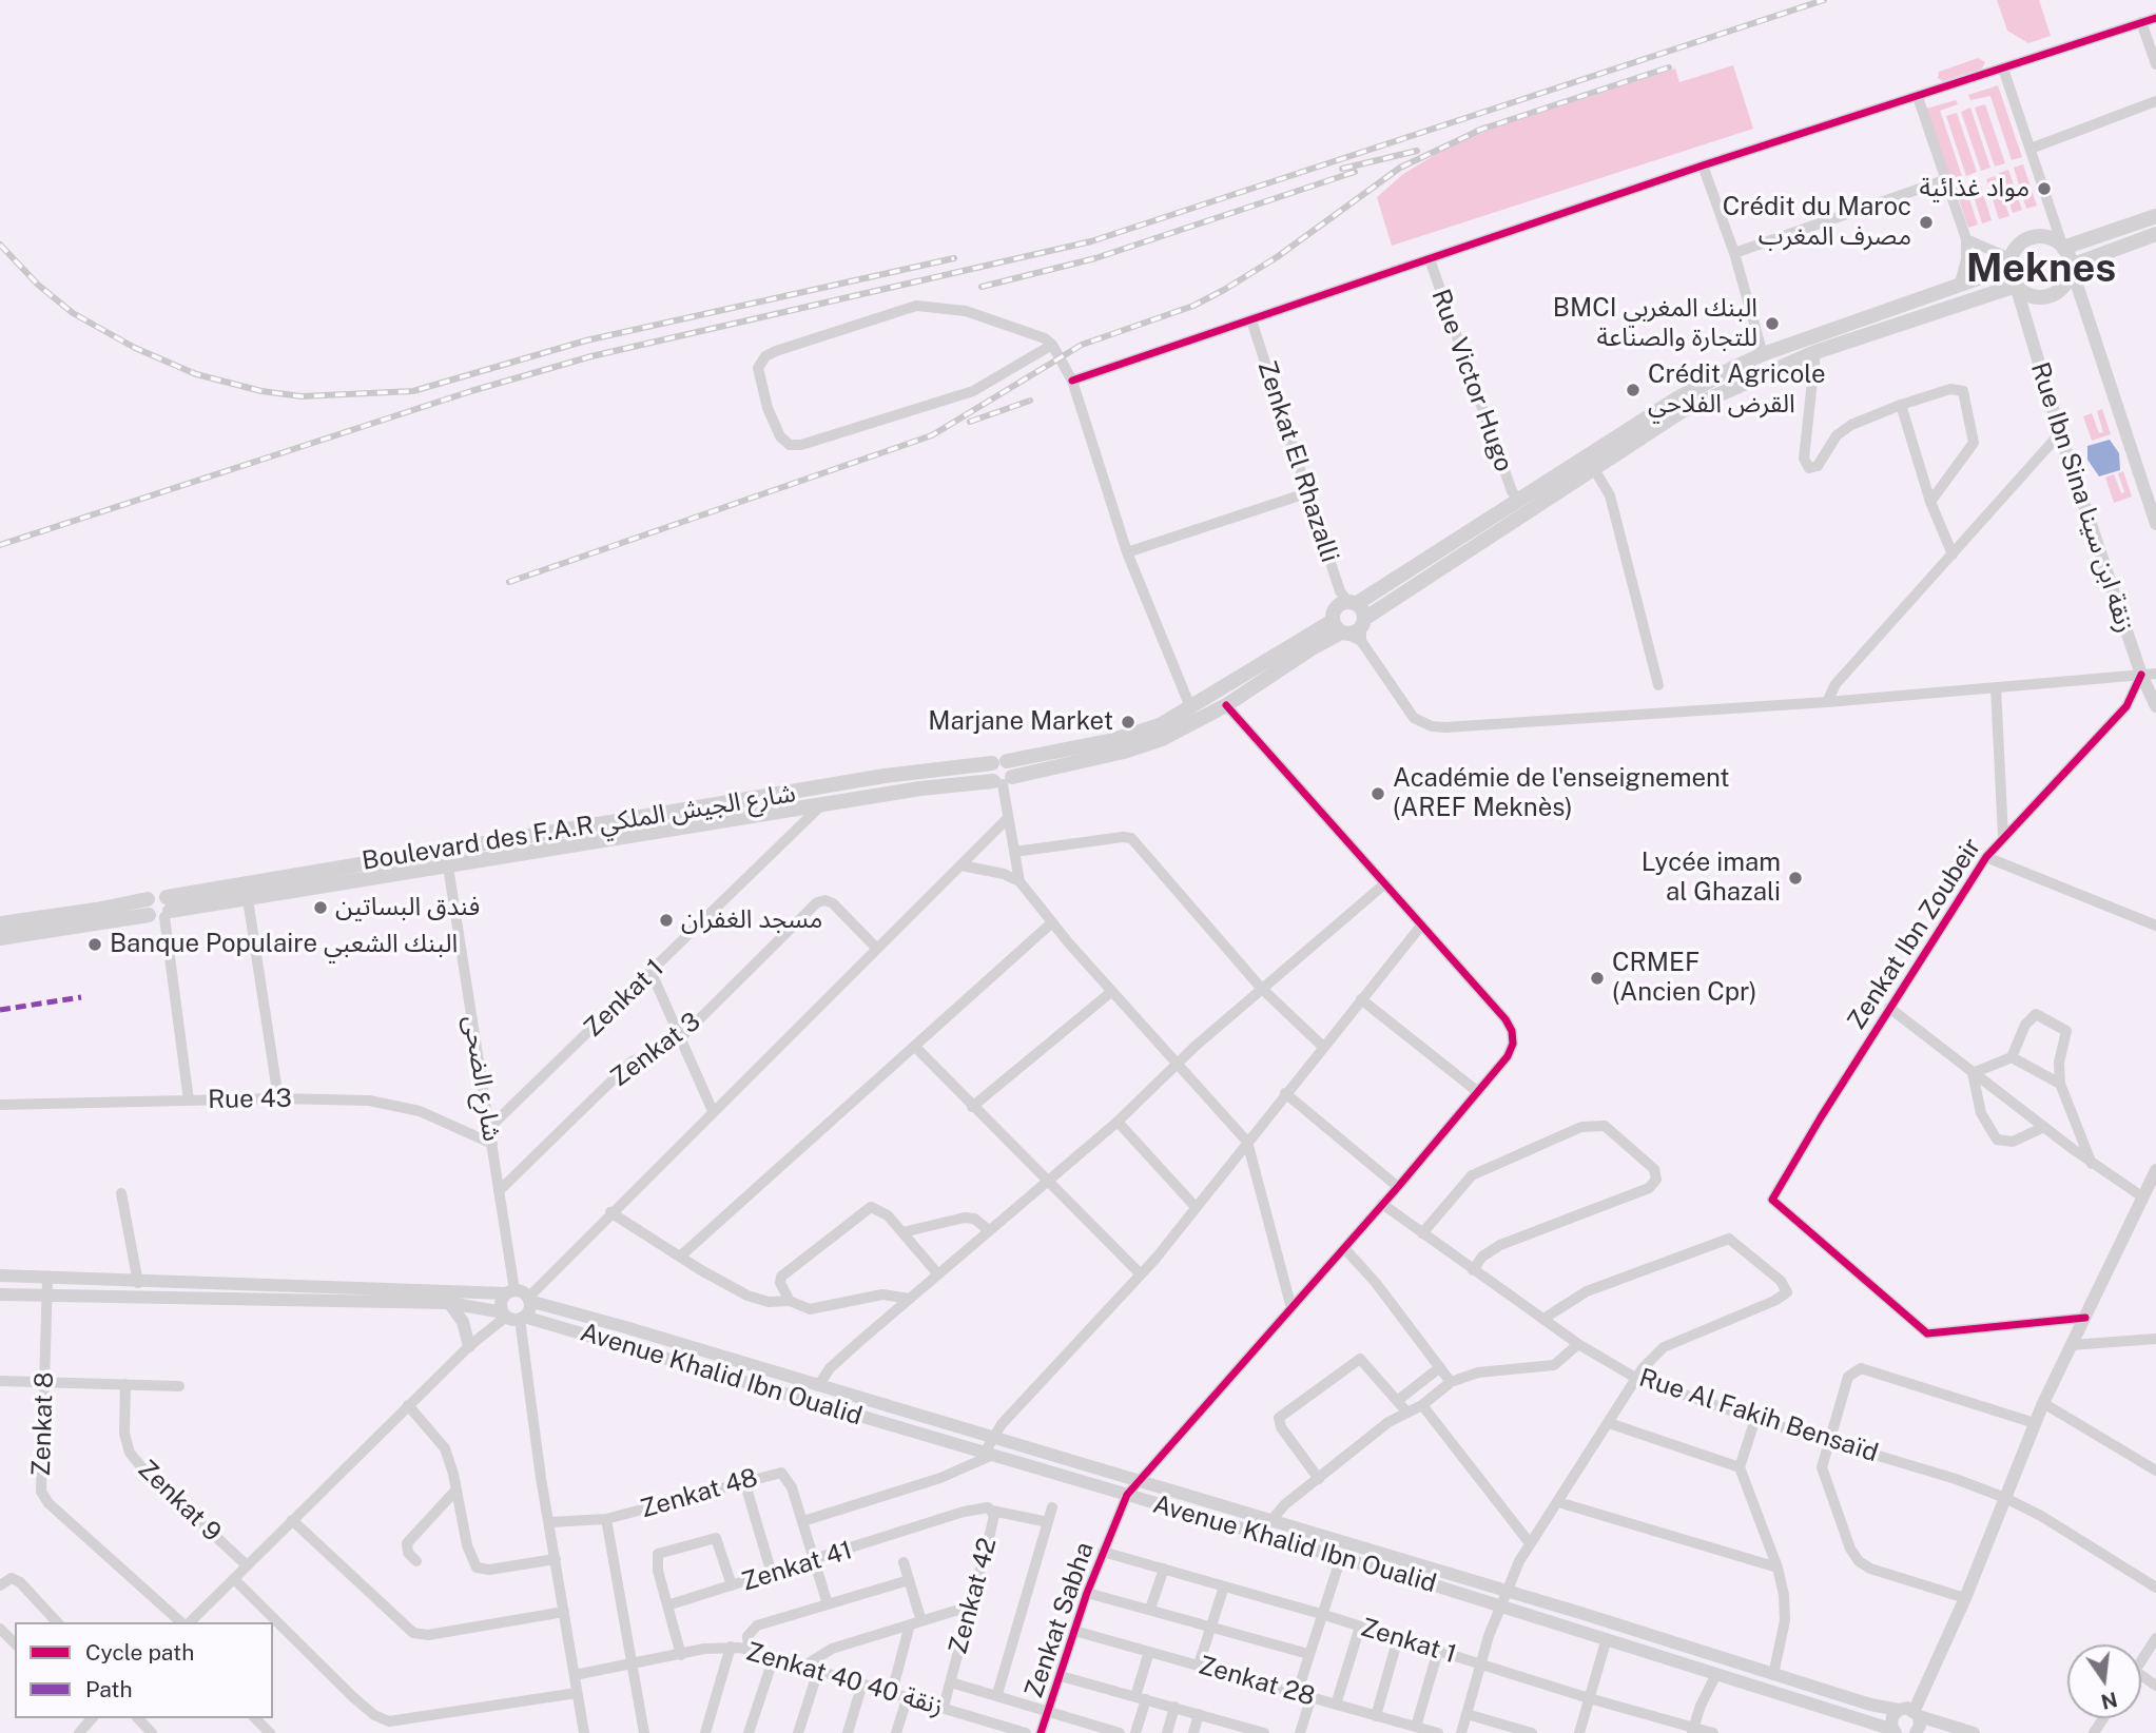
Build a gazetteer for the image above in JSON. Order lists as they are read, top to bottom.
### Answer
{
  "streets": {
    "main road": ["Rue Ibn Sina زنقة ابن سينا", "Boulevard des F.A.R شارع الجيش الملكي", "Avenue Khalid Ibn Oualid"],
    "street": [
      "Rue Victor Hugo",
      "Zenkat El Rhazalli",
      "Zenkat Ibn Zoubeir",
      "Zenkat 1",
      "Zenkat 3",
      "شارع الضحى",
      "Rue 43",
      "Rue Al Fakih Bensaïd",
      "Zenkat 8",
      "Zenkat 48",
      "Zenkat 9",
      "Zenkat 41",
      "Zenkat 42",
      "Zenkat Sabha",
      "Zenkat 40 زنقة 40",
      "Zenkat 28"
    ]
  },
  "crossings": [
    ["Rue Victor Hugo", "Boulevard des F.A.R شارع الجيش الملكي"],
    ["Zenkat El Rhazalli", "Boulevard des F.A.R شارع الجيش الملكي"],
    ["Rue Ibn Sina زنقة ابن سينا", "Boulevard des F.A.R شارع الجيش الملكي"],
    ["Rue Ibn Sina زنقة ابن سينا", "Zenkat Ibn Zoubeir"],
    ["Boulevard des F.A.R شارع الجيش الملكي", "Zenkat 1"],
    ["Boulevard des F.A.R شارع الجيش الملكي", "شارع الضحى"],
    ["Zenkat 1", "شارع الضحى"],
    ["Zenkat 1", "Zenkat Sabha"],
    ["Zenkat 3", "شارع الضحى"],
    ["شارع الضحى", "Rue 43"],
    ["شارع الضحى", "Avenue Khalid Ibn Oualid"],
    ["Avenue Khalid Ibn Oualid", "Zenkat 8"],
    ["Avenue Khalid Ibn Oualid", "Zenkat Sabha"],
    ["Rue Al Fakih Bensaïd", "Zenkat Sabha"],
    ["Zenkat 48", "Zenkat 40 زنقة 40"],
    ["Zenkat 41", "Zenkat 42"],
    ["Zenkat 42", "Zenkat 40 زنقة 40"],
    ["Zenkat Sabha", "Zenkat 28"]
  ],
  "districts": ["Meknes"],
  "places": [
    "مواد غذائية",
    "Crédit du Maroc مصرف المغرب",
    "BMCI البنك المغربي للتجارة والصناعة",
    "Crédit Agricole القرض الفلاحي",
    "Marjane Market",
    "Académie de l'enseignement (AREF Meknès)",
    "Lycée imam al Ghazali",
    "فندق البساتين",
    "مسجد الغفران",
    "Banque Populaire البنك الشعبي",
    "CRMEF (Ancien Cpr)"
  ],
  "legend": ["Cycle path", "Path"],
  "north": "bottom"
}
